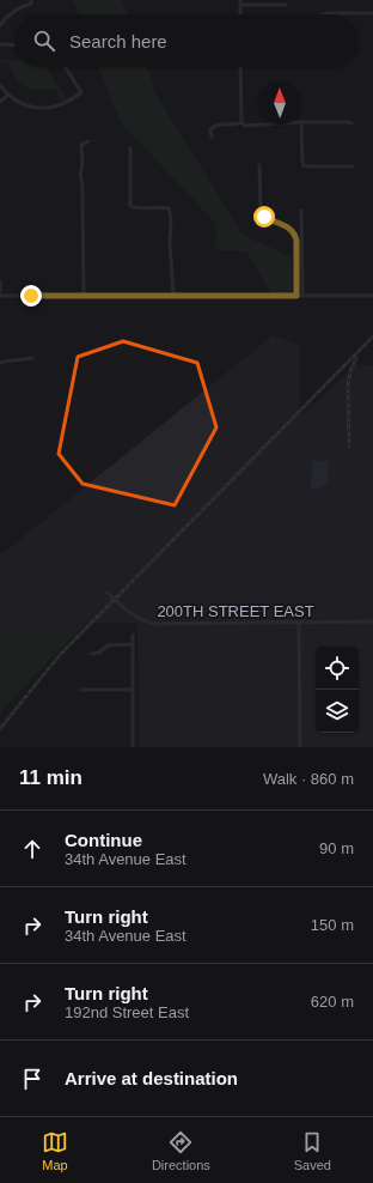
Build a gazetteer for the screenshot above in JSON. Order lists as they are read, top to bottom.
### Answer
{
  "streets": {
    "street": ["200TH STREET EAST"]
  },
  "north": "top",
  "page": {
    "search": "Search here",
    "heading": ["11 min", "Walk · 860 m"],
    "list": [
      ["Continue", "34th Avenue East", "90 m"],
      ["Turn right", "34th Avenue East", "150 m"],
      ["Turn right", "192nd Street East", "620 m"],
      "Arrive at destination"
    ],
    "nav": ["Map", "Directions", "Saved"]
  }
}
